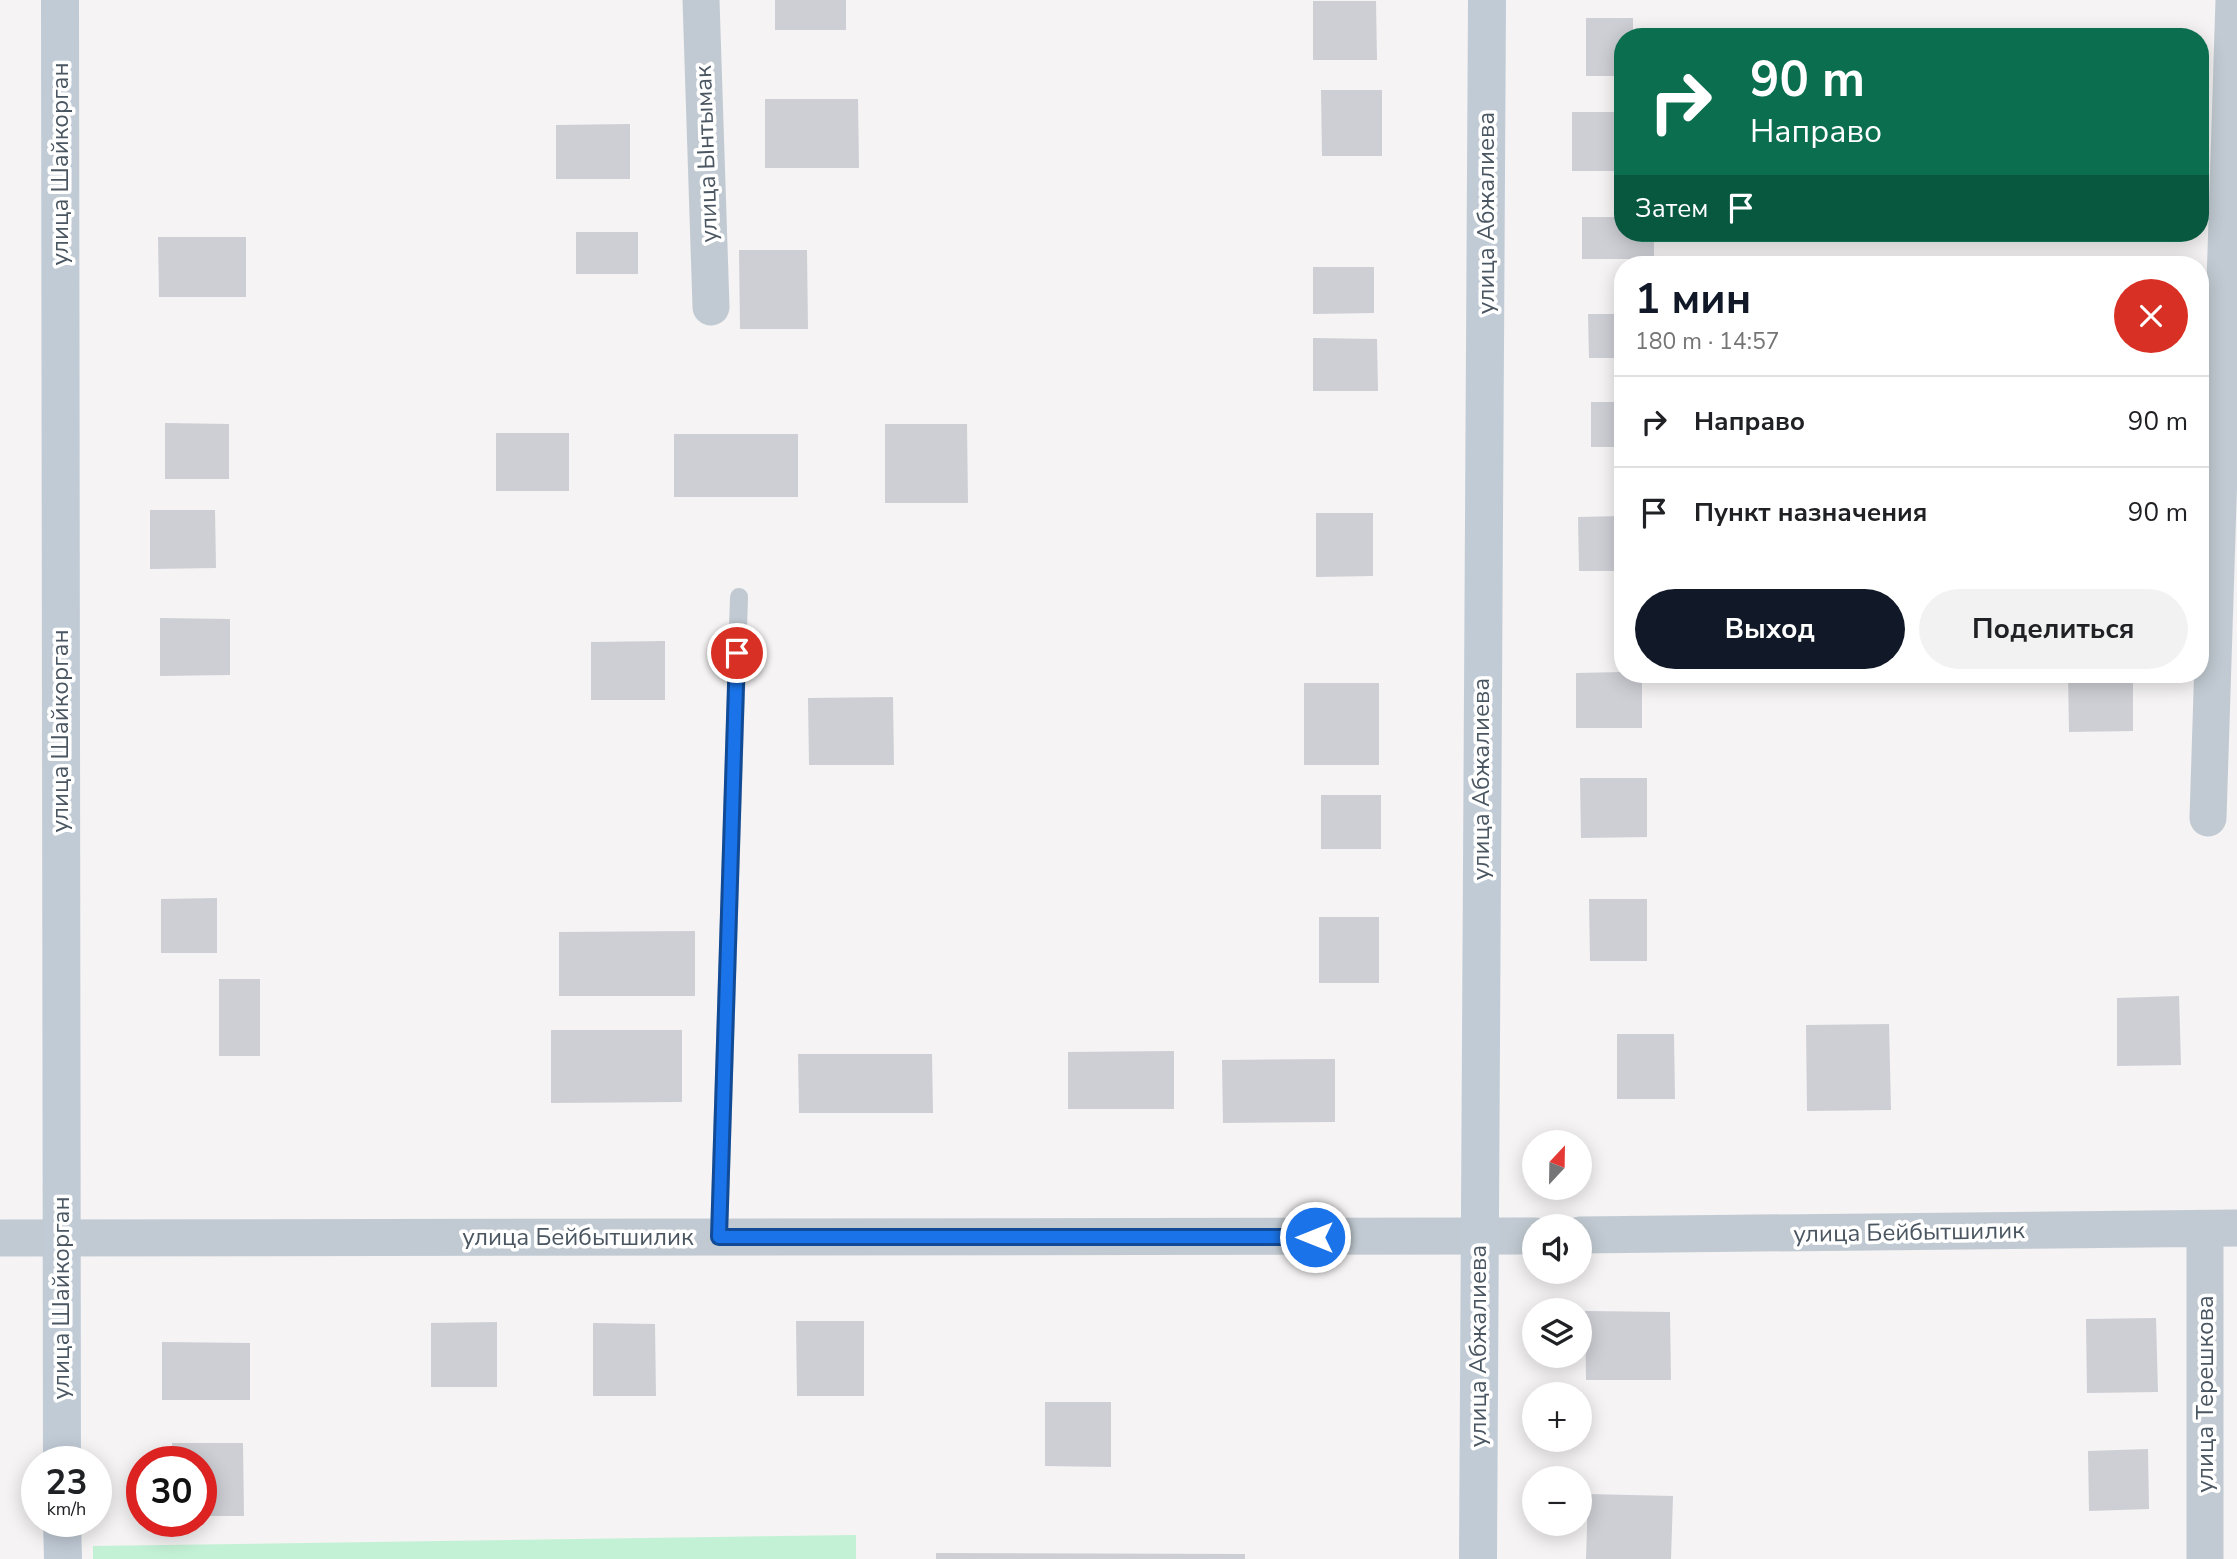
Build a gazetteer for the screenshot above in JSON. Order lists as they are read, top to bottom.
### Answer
{
  "streets": {
    "street": [
      "улица Ынтымак",
      "улица Шайкорган",
      "улица Абжалиева",
      "улица Бейбытшилик",
      "улица Терешкова"
    ]
  },
  "crossings": [
    ["улица Шайкорган", "улица Бейбытшилик"],
    ["улица Абжалиева", "улица Бейбытшилик"],
    ["улица Бейбытшилик", "улица Терешкова"]
  ],
  "north": "top",
  "page": {
    "turn": ["90 m", "Направо"],
    "then": "Затем",
    "heading": ["1 мин", "180 m · 14:57"],
    "list": [
      {
        "name": "Направо",
        "value": "90 m"
      },
      {
        "name": "Пункт назначения",
        "value": "90 m"
      }
    ],
    "buttons": ["Выход", "Поделиться"],
    "map_buttons": ["+", "−"],
    "speed": "23 km/h",
    "limit": "30"
  }
}
